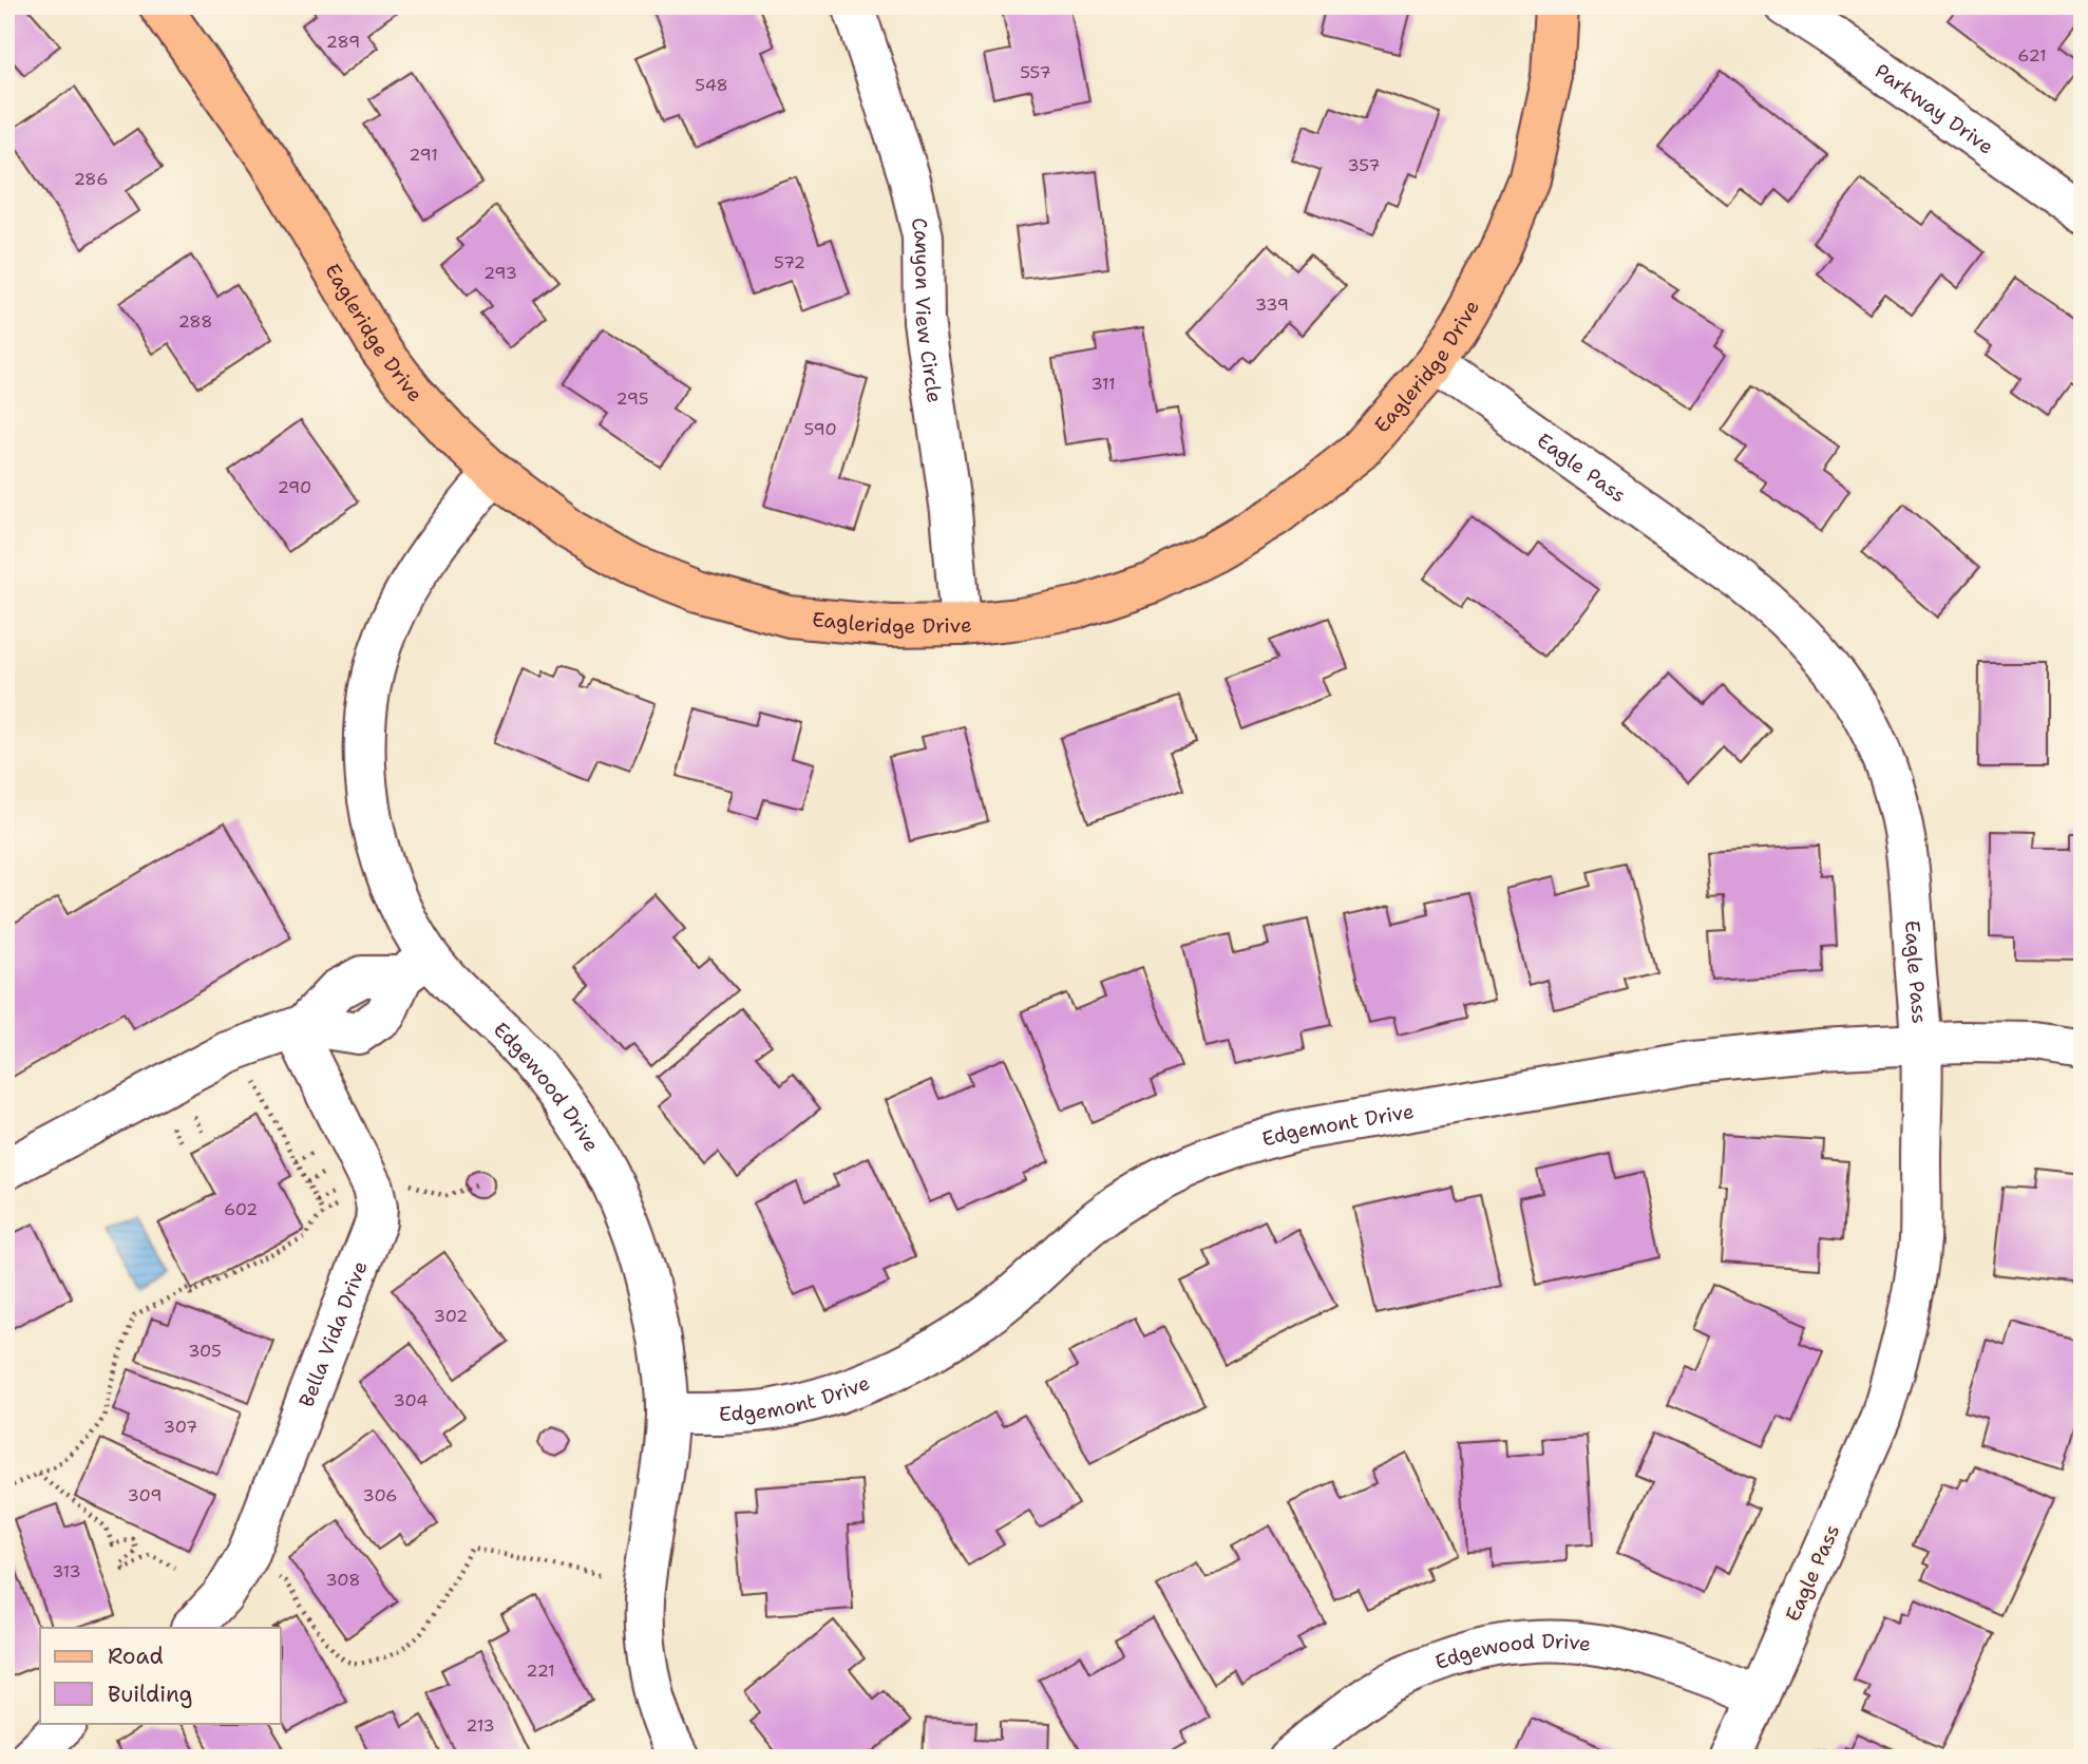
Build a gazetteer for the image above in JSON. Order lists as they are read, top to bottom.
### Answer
{
  "streets": {
    "main road": ["Eagleridge Drive"],
    "street": [
      "Parkway Drive",
      "Canyon View Circle",
      "Eagle Pass",
      "Edgewood Drive",
      "Edgemont Drive",
      "Bella Vida Drive"
    ]
  },
  "crossings": [
    ["Canyon View Circle", "Eagleridge Drive"],
    ["Eagleridge Drive", "Eagle Pass"],
    ["Eagleridge Drive", "Edgewood Drive"],
    ["Eagle Pass", "Edgewood Drive"],
    ["Eagle Pass", "Edgemont Drive"],
    ["Edgewood Drive", "Edgemont Drive"]
  ],
  "house_numbers": [
    "289",
    "621",
    "557",
    "548",
    "291",
    "357",
    "286",
    "572",
    "293",
    "339",
    "288",
    "311",
    "295",
    "590",
    "290",
    "602",
    "302",
    "305",
    "304",
    "307",
    "309",
    "306",
    "313",
    "308",
    "221",
    "213"
  ],
  "legend": ["Road", "Building"]
}
